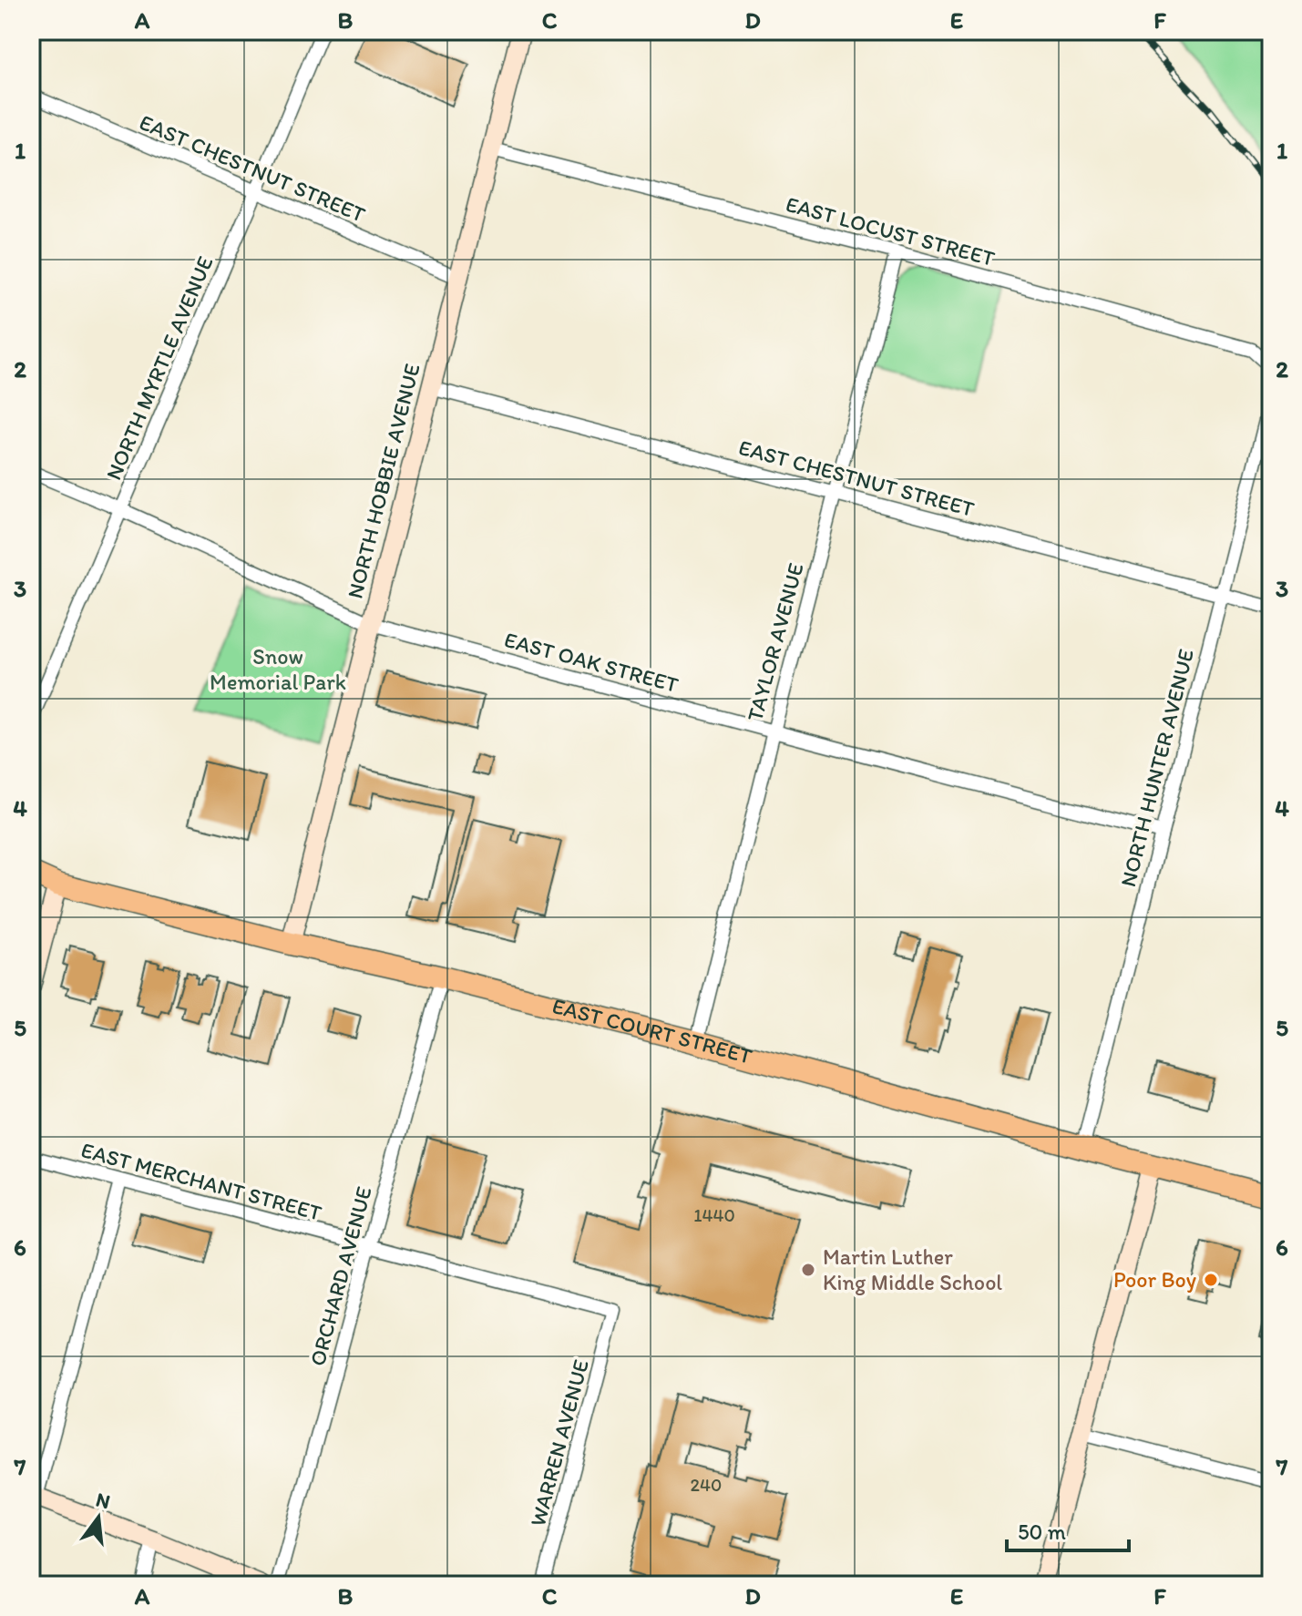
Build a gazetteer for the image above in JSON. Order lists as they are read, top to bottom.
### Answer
{
  "streets": {
    "main road": ["NORTH HOBBIE AVENUE", "EAST COURT STREET"],
    "street": [
      "EAST CHESTNUT STREET",
      "EAST LOCUST STREET",
      "NORTH MYRTLE AVENUE",
      "TAYLOR AVENUE",
      "EAST OAK STREET",
      "NORTH HUNTER AVENUE",
      "EAST MERCHANT STREET",
      "ORCHARD AVENUE",
      "WARREN AVENUE"
    ]
  },
  "crossings": [
    ["EAST CHESTNUT STREET", "NORTH MYRTLE AVENUE"],
    ["EAST CHESTNUT STREET", "NORTH HOBBIE AVENUE"],
    ["EAST CHESTNUT STREET", "TAYLOR AVENUE"],
    ["EAST CHESTNUT STREET", "NORTH HUNTER AVENUE"],
    ["EAST LOCUST STREET", "NORTH HOBBIE AVENUE"],
    ["EAST LOCUST STREET", "TAYLOR AVENUE"],
    ["NORTH MYRTLE AVENUE", "EAST OAK STREET"],
    ["NORTH HOBBIE AVENUE", "EAST OAK STREET"],
    ["NORTH HOBBIE AVENUE", "EAST COURT STREET"],
    ["TAYLOR AVENUE", "EAST OAK STREET"],
    ["TAYLOR AVENUE", "EAST COURT STREET"],
    ["EAST OAK STREET", "NORTH HUNTER AVENUE"],
    ["NORTH HUNTER AVENUE", "EAST COURT STREET"],
    ["EAST COURT STREET", "ORCHARD AVENUE"],
    ["EAST MERCHANT STREET", "ORCHARD AVENUE"],
    ["EAST MERCHANT STREET", "WARREN AVENUE"]
  ],
  "parks": ["Snow Memorial Park"],
  "places": ["Martin Luther King Middle School", "Poor Boy"],
  "house_numbers": ["1440", "240"],
  "scale_bar": "50 m",
  "north": "top",
  "grid": {
    "columns": [
      "A",
      "B",
      "C",
      "D",
      "E",
      "F"
    ],
    "rows": [
      "1",
      "2",
      "3",
      "4",
      "5",
      "6",
      "7"
    ]
  }
}
